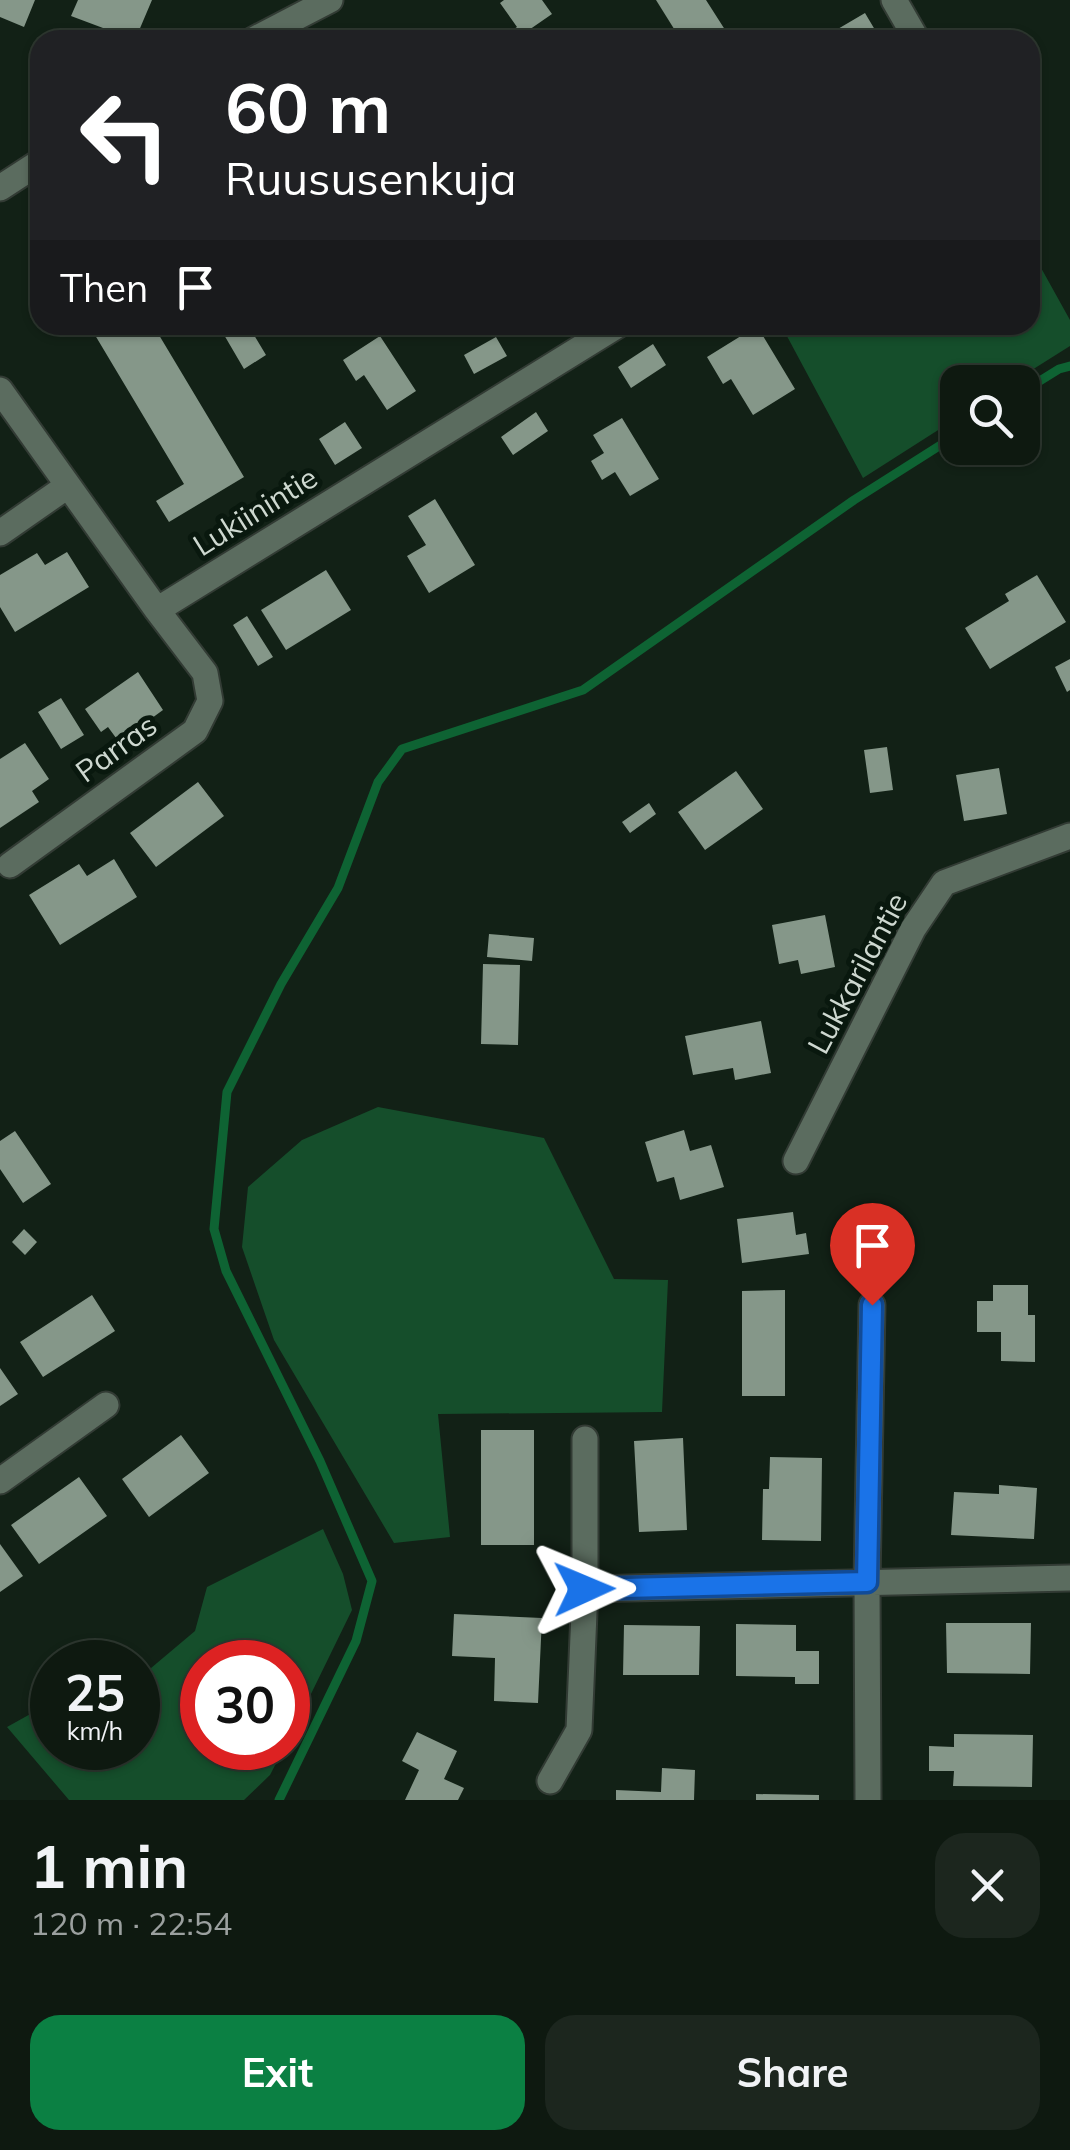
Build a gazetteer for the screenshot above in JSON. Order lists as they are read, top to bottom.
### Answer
{
  "streets": {
    "street": ["Lukiinintie", "Parras", "Lukkarilantie"]
  },
  "crossings": [
    ["Lukiinintie", "Parras"]
  ],
  "page": {
    "turn": ["60 m", "Ruususenkuja"],
    "then": "Then",
    "speed": "25 km/h",
    "limit": "30",
    "heading": ["1 min", "120 m · 22:54"],
    "buttons": ["Exit", "Share"]
  }
}
